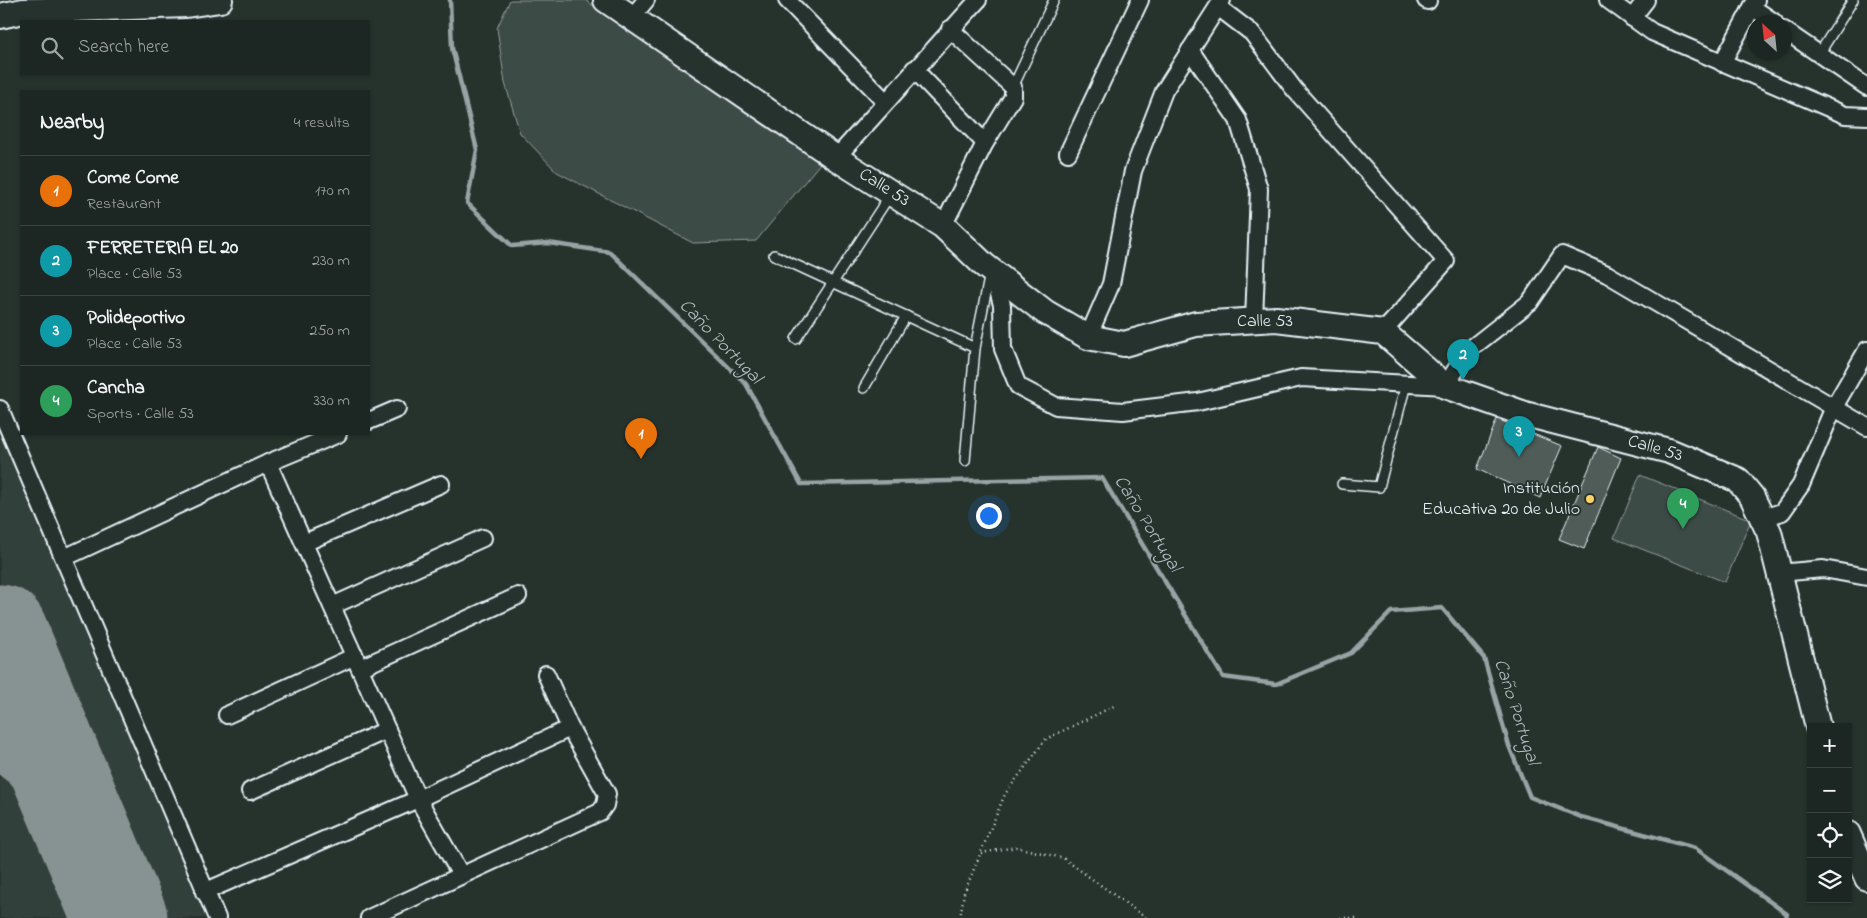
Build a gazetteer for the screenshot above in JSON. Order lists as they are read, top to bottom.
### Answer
{
  "streets": {
    "street": ["Calle 53"]
  },
  "water": ["Caño Portugal"],
  "places": ["Institución Educativa 20 de Julio"],
  "north": "top left",
  "page": {
    "search": "Search here",
    "heading": ["Nearby", "4 results"],
    "list": [
      {
        "mark": "1",
        "name": "Come Come",
        "note": "Restaurant",
        "value": "170 m"
      },
      {
        "mark": "2",
        "name": "FERRETERIA EL 20",
        "note": "Place · Calle 53",
        "value": "230 m"
      },
      {
        "mark": "3",
        "name": "Polideportivo",
        "note": "Place · Calle 53",
        "value": "250 m"
      },
      {
        "mark": "4",
        "name": "Cancha",
        "note": "Sports · Calle 53",
        "value": "330 m"
      }
    ],
    "pins": [
      "2",
      "3",
      "1",
      "4"
    ],
    "map_buttons": ["+", "−"]
  }
}
